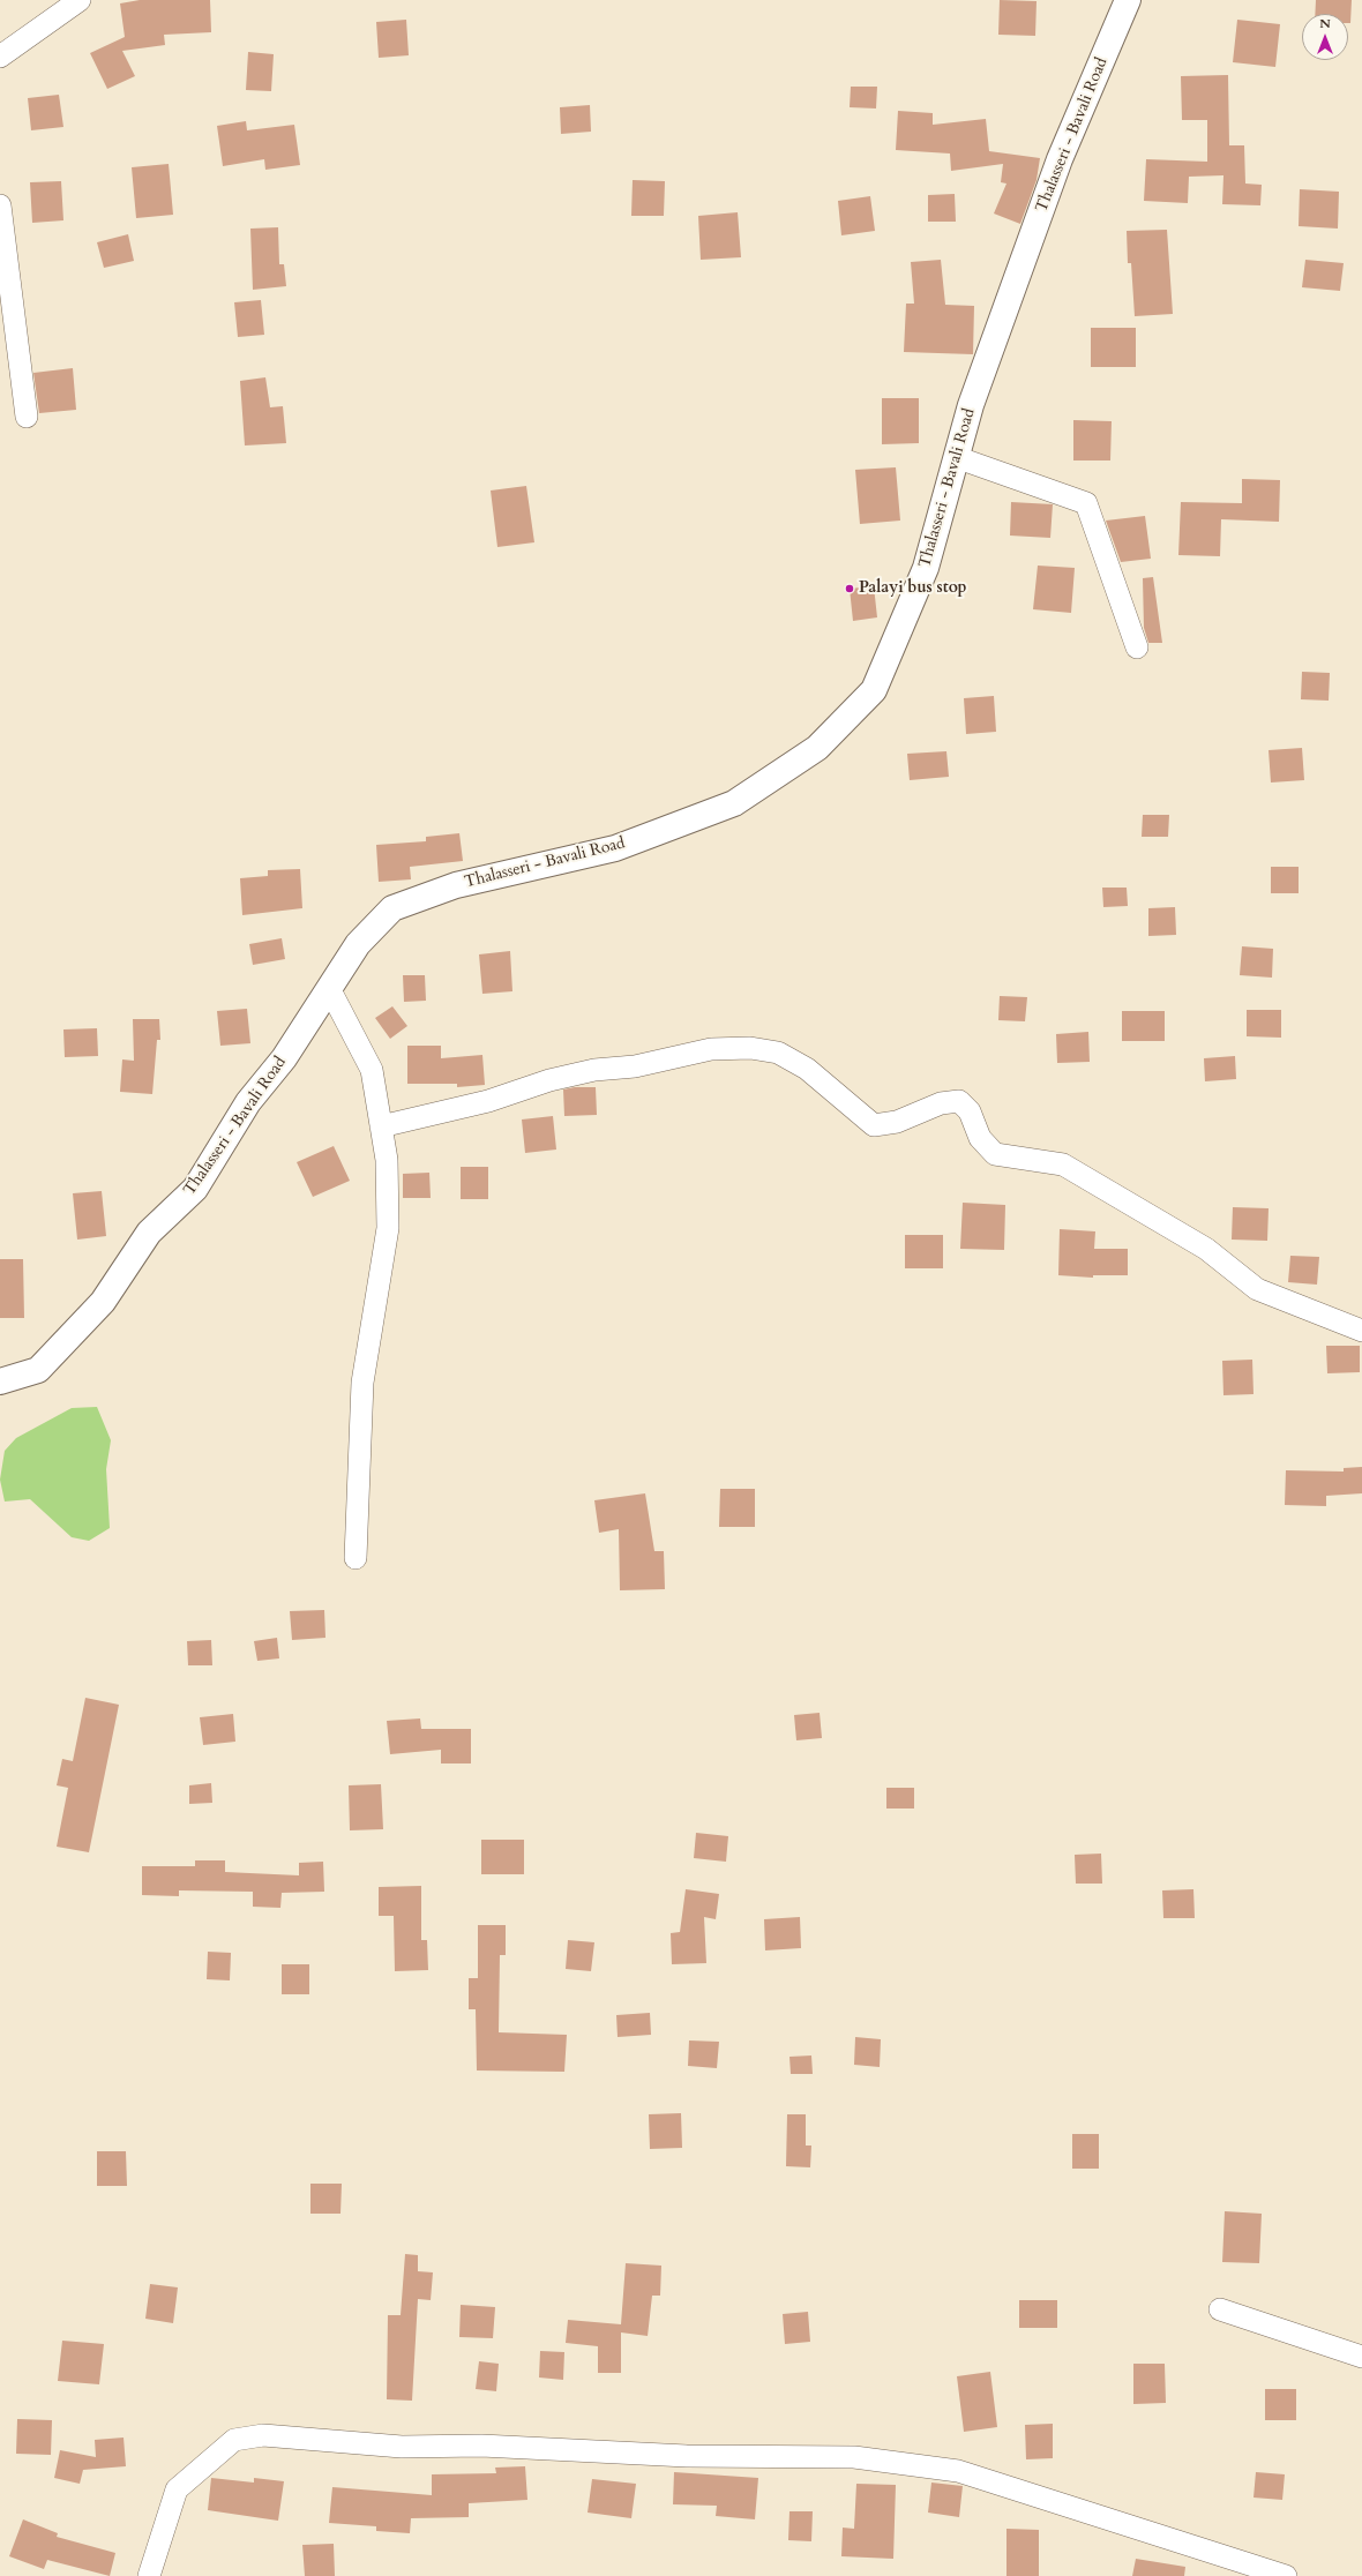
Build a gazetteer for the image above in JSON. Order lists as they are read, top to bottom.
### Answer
{
  "streets": {
    "main road": ["Thalasseri - Bavali Road"]
  },
  "places": ["Palayi bus stop"],
  "north": "top"
}
